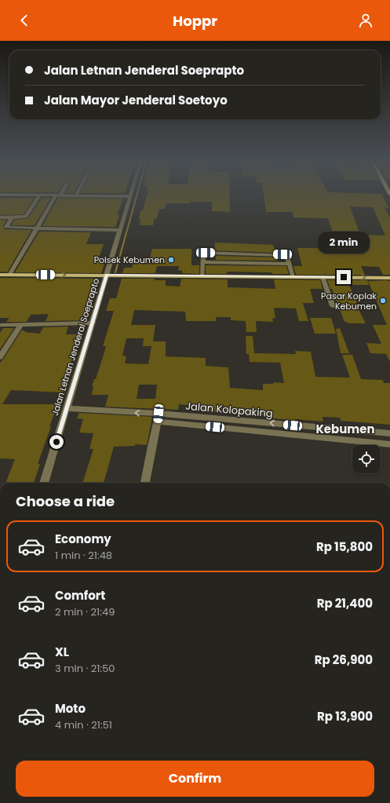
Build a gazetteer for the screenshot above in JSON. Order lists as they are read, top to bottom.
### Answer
{
  "streets": {
    "street": ["Jalan Letnan Jenderal Soeprapto", "Jalan Kolopaking"]
  },
  "crossings": [
    ["Jalan Letnan Jenderal Soeprapto", "Jalan Kolopaking"]
  ],
  "districts": ["Kebumen"],
  "places": ["Polsek Kebumen", "Pasar Koplak Kebumen"],
  "page": {
    "header": "Hoppr",
    "banner": ["Jalan Letnan Jenderal Soeprapto", "Jalan Mayor Jenderal Soetoyo"],
    "bubble": "2 min",
    "heading": "Choose a ride",
    "list": [
      {
        "name": "Economy",
        "note": "1 min · 21:48",
        "value": "Rp 15,800"
      },
      {
        "name": "Comfort",
        "note": "2 min · 21:49",
        "value": "Rp 21,400"
      },
      {
        "name": "XL",
        "note": "3 min · 21:50",
        "value": "Rp 26,900"
      },
      {
        "name": "Moto",
        "note": "4 min · 21:51",
        "value": "Rp 13,900"
      }
    ],
    "buttons": "Confirm"
  }
}
